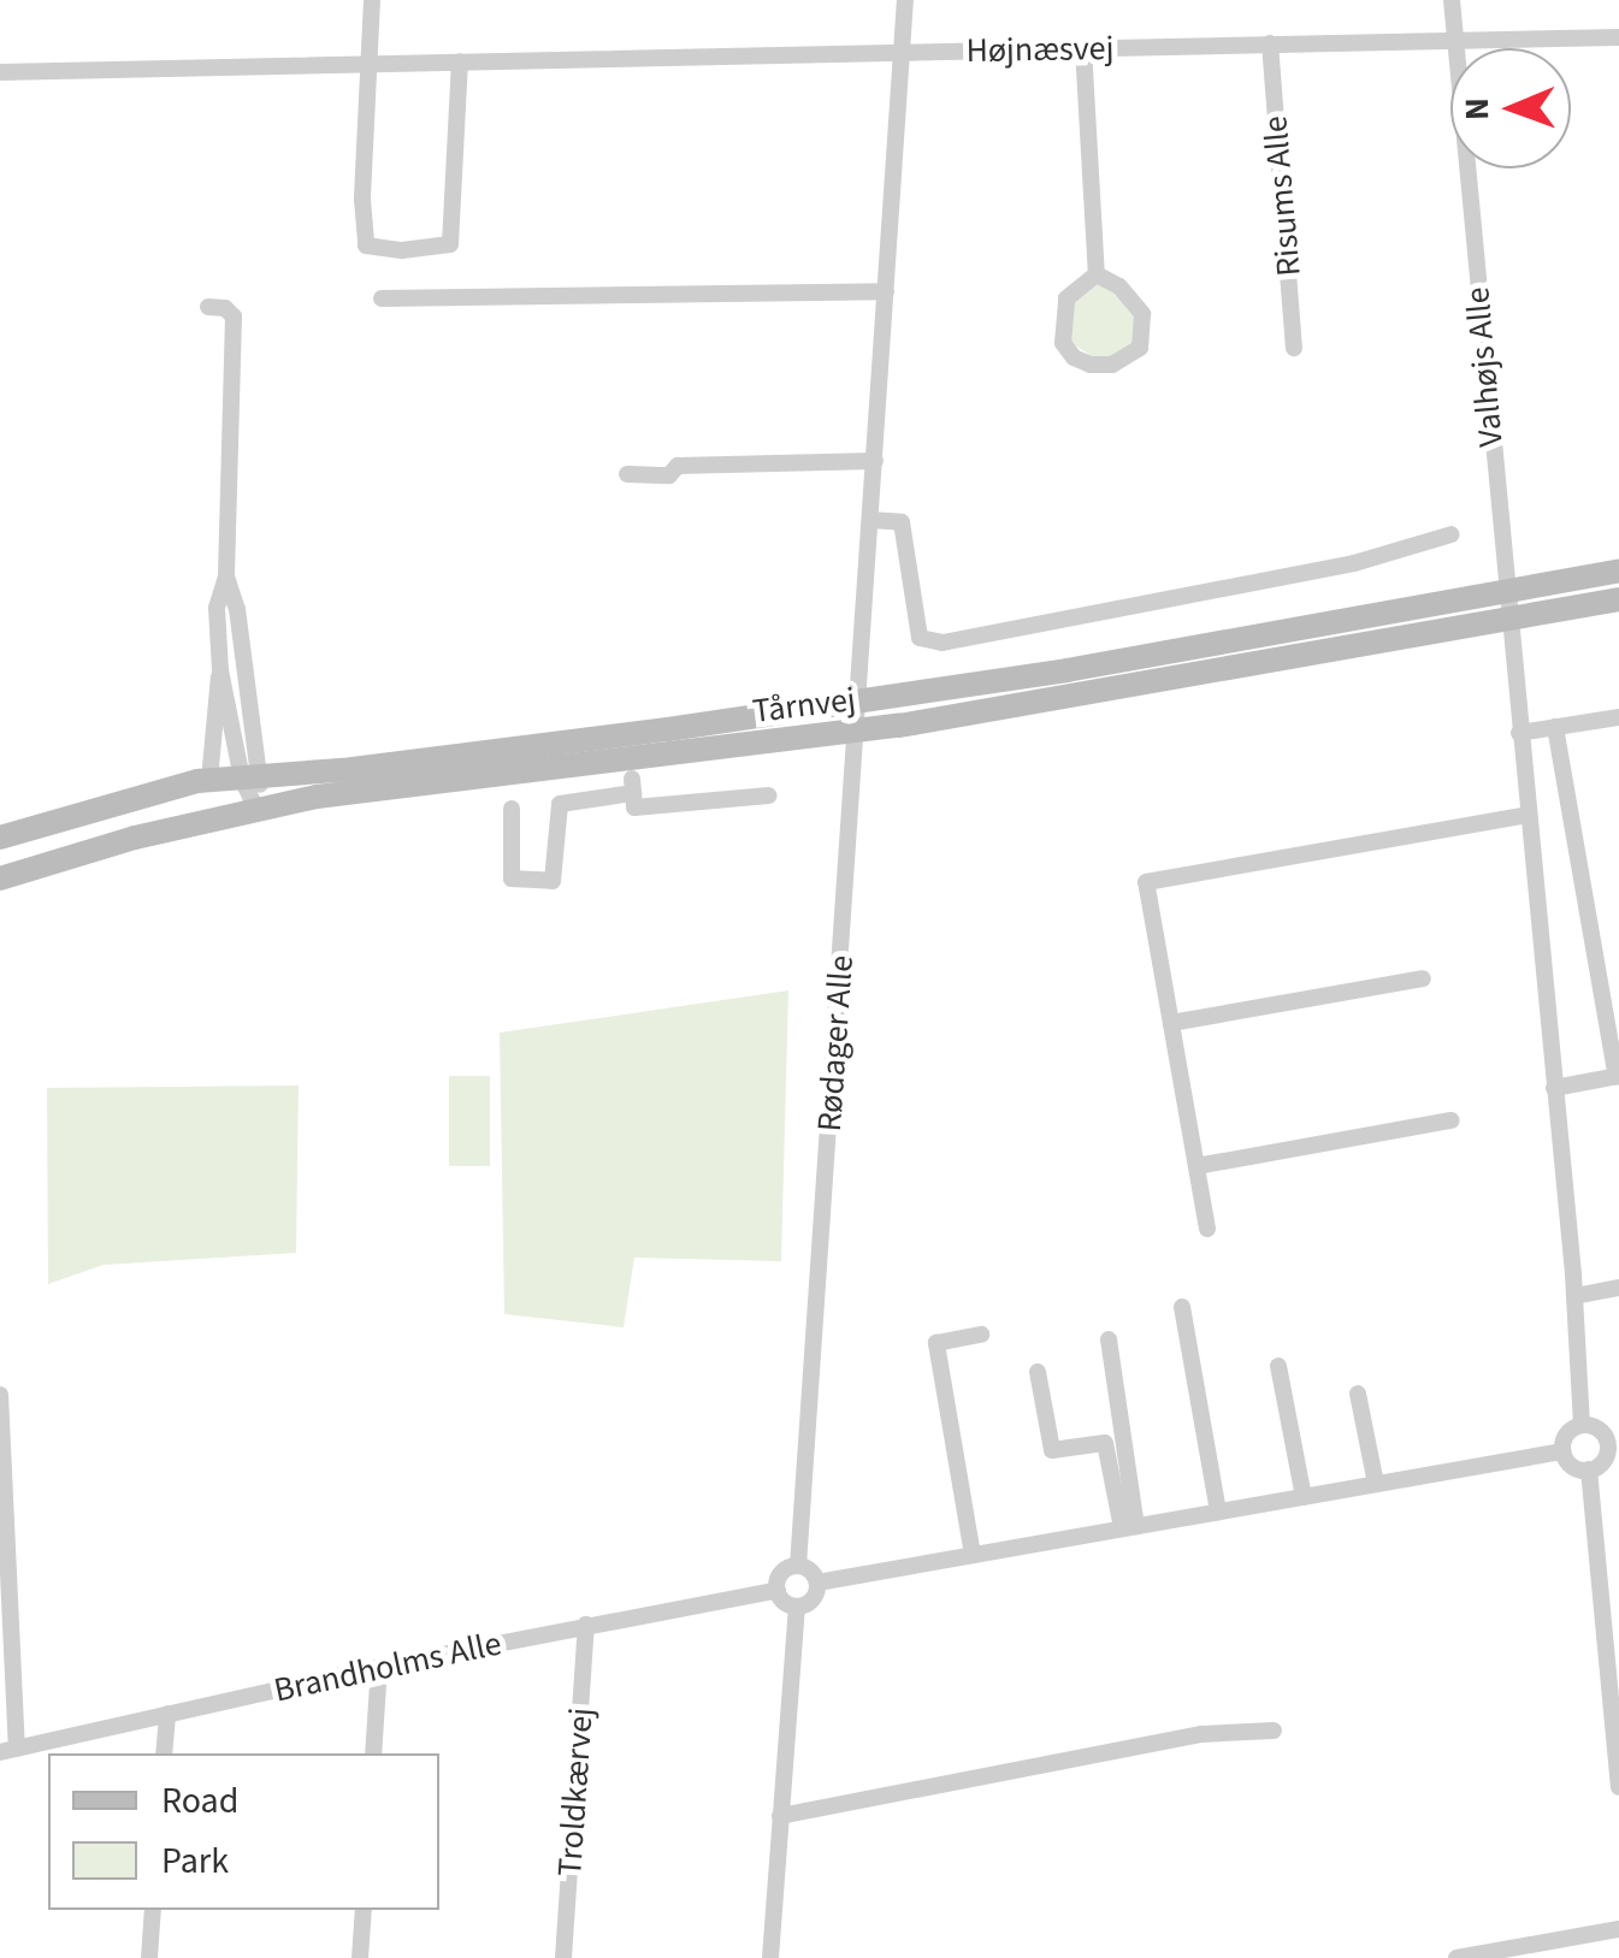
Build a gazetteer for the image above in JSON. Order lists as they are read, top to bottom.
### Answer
{
  "streets": {
    "street": [
      "Højnæsvej",
      "Risums Alle",
      "Valhøjs Alle",
      "Tårnvej",
      "Rødager Alle",
      "Brandholms Alle",
      "Troldkærvej"
    ]
  },
  "crossings": [
    ["Højnæsvej", "Risums Alle"],
    ["Højnæsvej", "Valhøjs Alle"],
    ["Højnæsvej", "Rødager Alle"],
    ["Valhøjs Alle", "Tårnvej"],
    ["Tårnvej", "Rødager Alle"],
    ["Rødager Alle", "Brandholms Alle"],
    ["Brandholms Alle", "Troldkærvej"]
  ],
  "legend": ["Road", "Park"],
  "north": "left"
}
